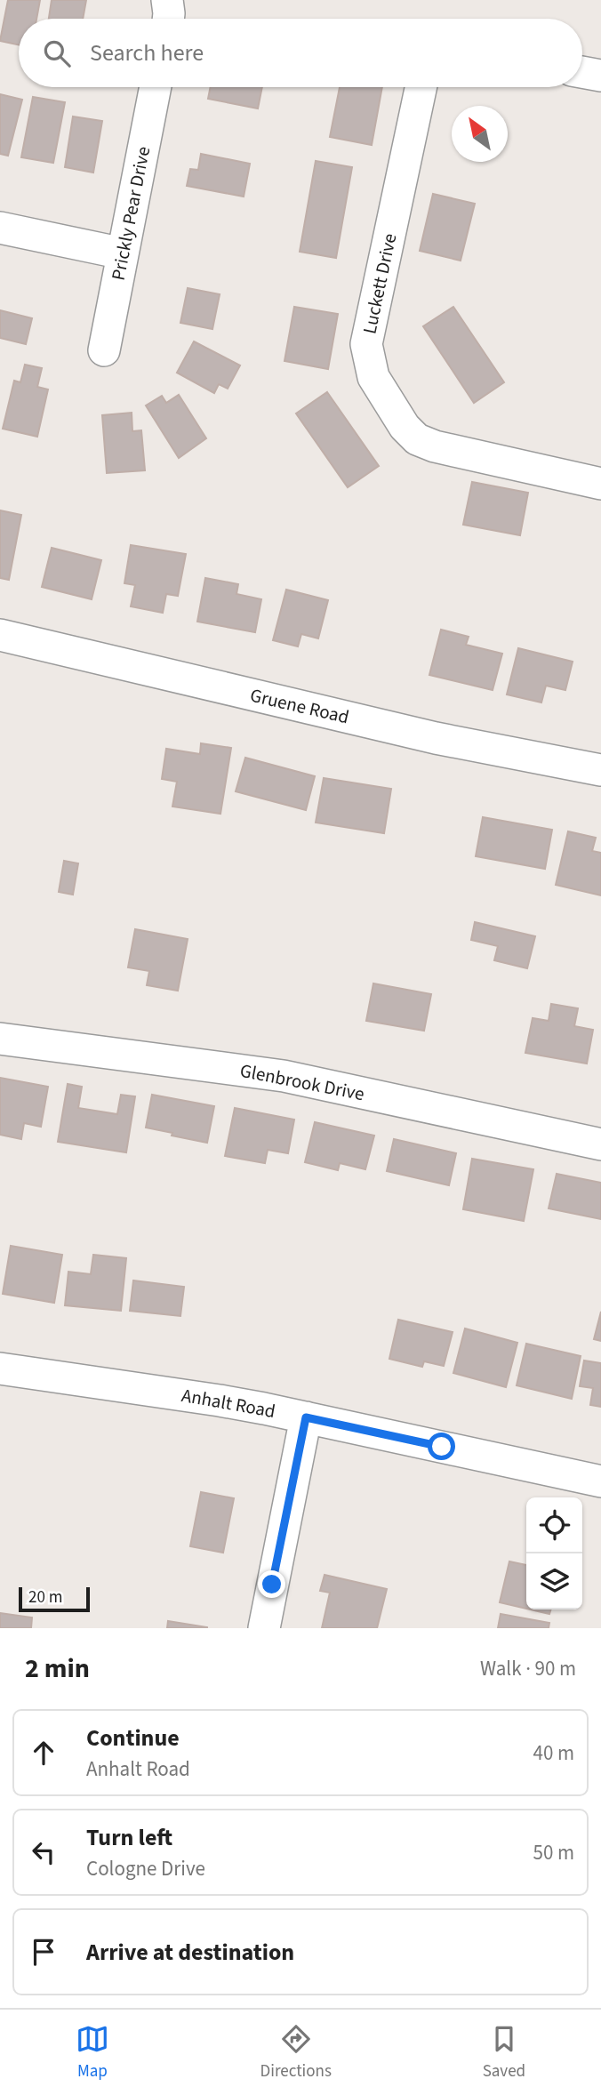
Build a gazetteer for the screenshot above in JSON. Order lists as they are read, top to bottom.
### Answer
{
  "streets": {
    "street": [
      "Prickly Pear Drive",
      "Luckett Drive",
      "Gruene Road",
      "Glenbrook Drive",
      "Anhalt Road"
    ]
  },
  "scale_bar": "20 m",
  "north": "top left",
  "page": {
    "search": "Search here",
    "scale": "20 m",
    "heading": ["2 min", "Walk · 90 m"],
    "list": [
      ["Continue", "Anhalt Road", "40 m"],
      ["Turn left", "Cologne Drive", "50 m"],
      "Arrive at destination"
    ],
    "nav": ["Map", "Directions", "Saved"]
  }
}
